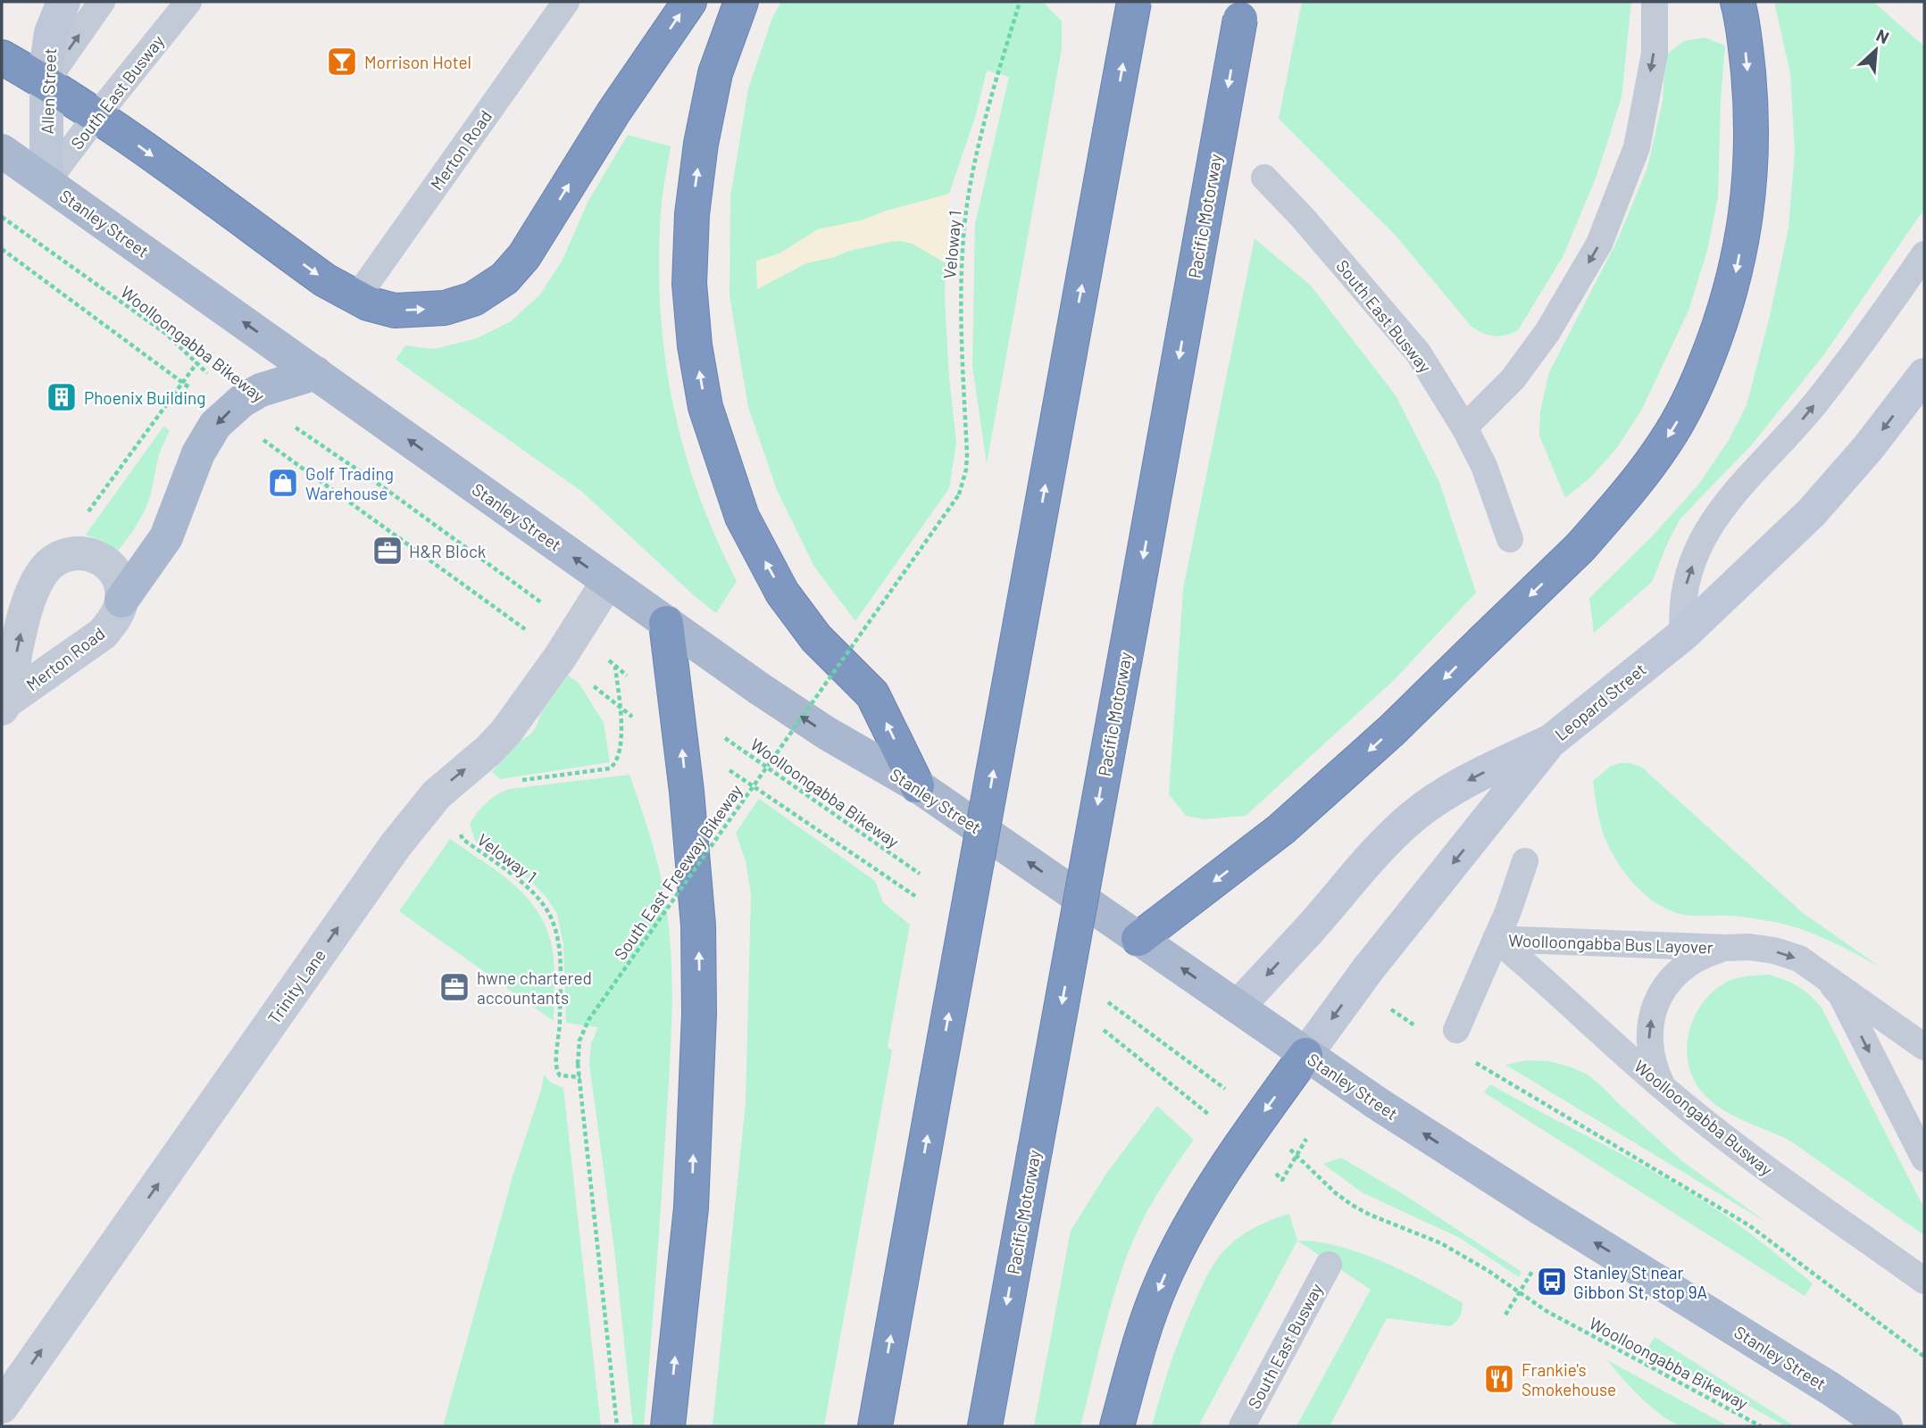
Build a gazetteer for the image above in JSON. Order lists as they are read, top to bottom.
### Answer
{
  "streets": {
    "highway": ["Pacific Motorway"],
    "main road": ["Allen Street", "Stanley Street", "Leopard Street"],
    "street": ["Merton Road", "Trinity Lane"],
    "lane": ["South East Busway", "Woolloongabba Bus Layover", "Woolloongabba Busway"],
    "path": ["Veloway 1", "Woolloongabba Bikeway", "South East Freeway Bikeway"]
  },
  "crossings": [
    ["Allen Street", "South East Busway"],
    ["Allen Street", "Stanley Street"],
    ["South East Busway", "Stanley Street"],
    ["Stanley Street", "Leopard Street"],
    ["Stanley Street", "Trinity Lane"],
    ["Veloway 1", "South East Freeway Bikeway"],
    ["Woolloongabba Bikeway", "Trinity Lane"],
    ["Woolloongabba Bus Layover", "Woolloongabba Busway"]
  ],
  "one_way": ["Stanley Street", "Trinity Lane"],
  "places": {
    "bar": ["Morrison Hotel"],
    "building": ["Phoenix Building"],
    "shop": ["Golf Trading Warehouse"],
    "office": ["H&R Block", "hwne chartered accountants"],
    "bus stop": ["Stanley St near Gibbon St, stop 9A"],
    "restaurant": ["Frankie's Smokehouse"]
  },
  "north": "top right"
}
